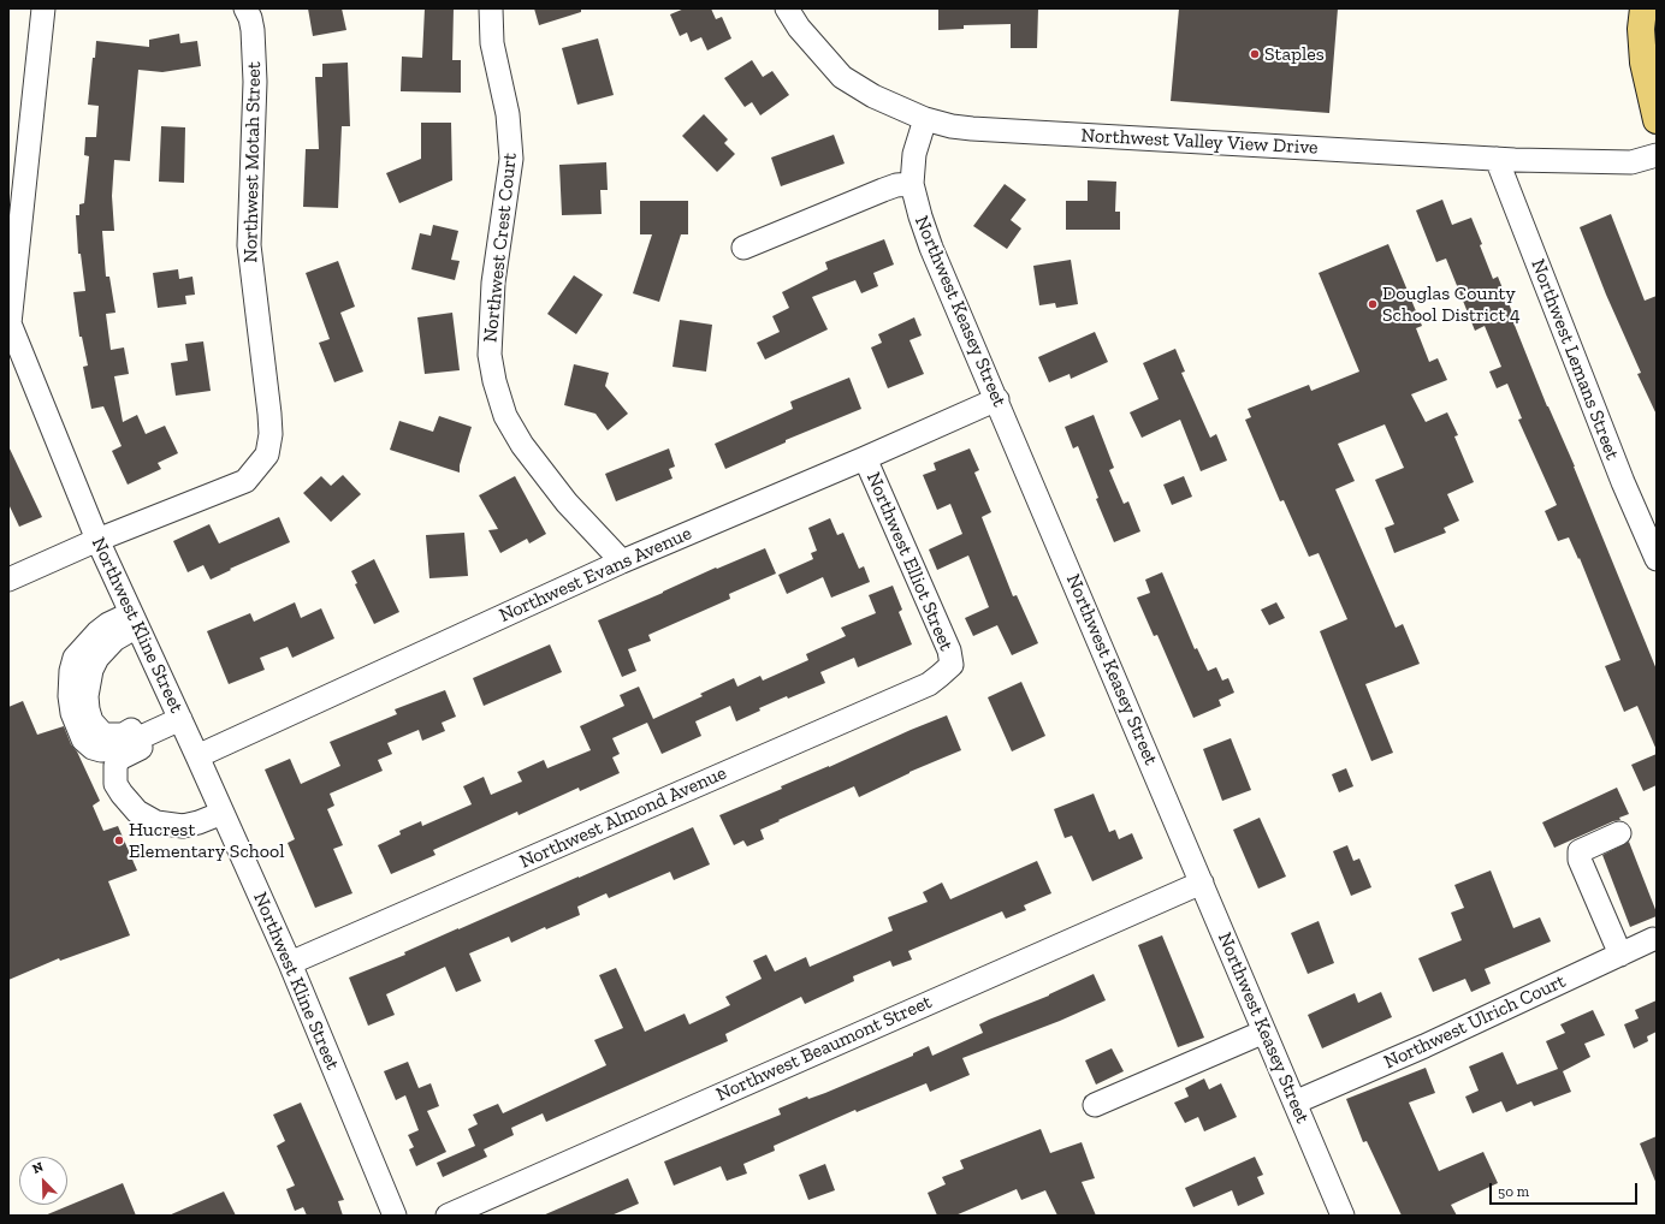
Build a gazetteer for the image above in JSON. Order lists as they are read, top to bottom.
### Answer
{
  "streets": {
    "street": [
      "Northwest Valley View Drive",
      "Northwest Motah Street",
      "Northwest Crest Court",
      "Northwest Keasey Street",
      "Northwest Lemans Street",
      "Northwest Elliot Street",
      "Northwest Evans Avenue",
      "Northwest Kline Street",
      "Northwest Almond Avenue",
      "Northwest Ulrich Court",
      "Northwest Beaumont Street"
    ]
  },
  "crossings": [
    ["Northwest Valley View Drive", "Northwest Keasey Street"],
    ["Northwest Valley View Drive", "Northwest Lemans Street"],
    ["Northwest Motah Street", "Northwest Kline Street"],
    ["Northwest Crest Court", "Northwest Evans Avenue"],
    ["Northwest Keasey Street", "Northwest Evans Avenue"],
    ["Northwest Keasey Street", "Northwest Ulrich Court"],
    ["Northwest Keasey Street", "Northwest Beaumont Street"],
    ["Northwest Elliot Street", "Northwest Evans Avenue"],
    ["Northwest Elliot Street", "Northwest Almond Avenue"],
    ["Northwest Evans Avenue", "Northwest Kline Street"],
    ["Northwest Kline Street", "Northwest Almond Avenue"]
  ],
  "places": ["Staples", "Douglas County School District 4", "Hucrest Elementary School"],
  "scale_bar": "50 m",
  "north": "top left"
}
